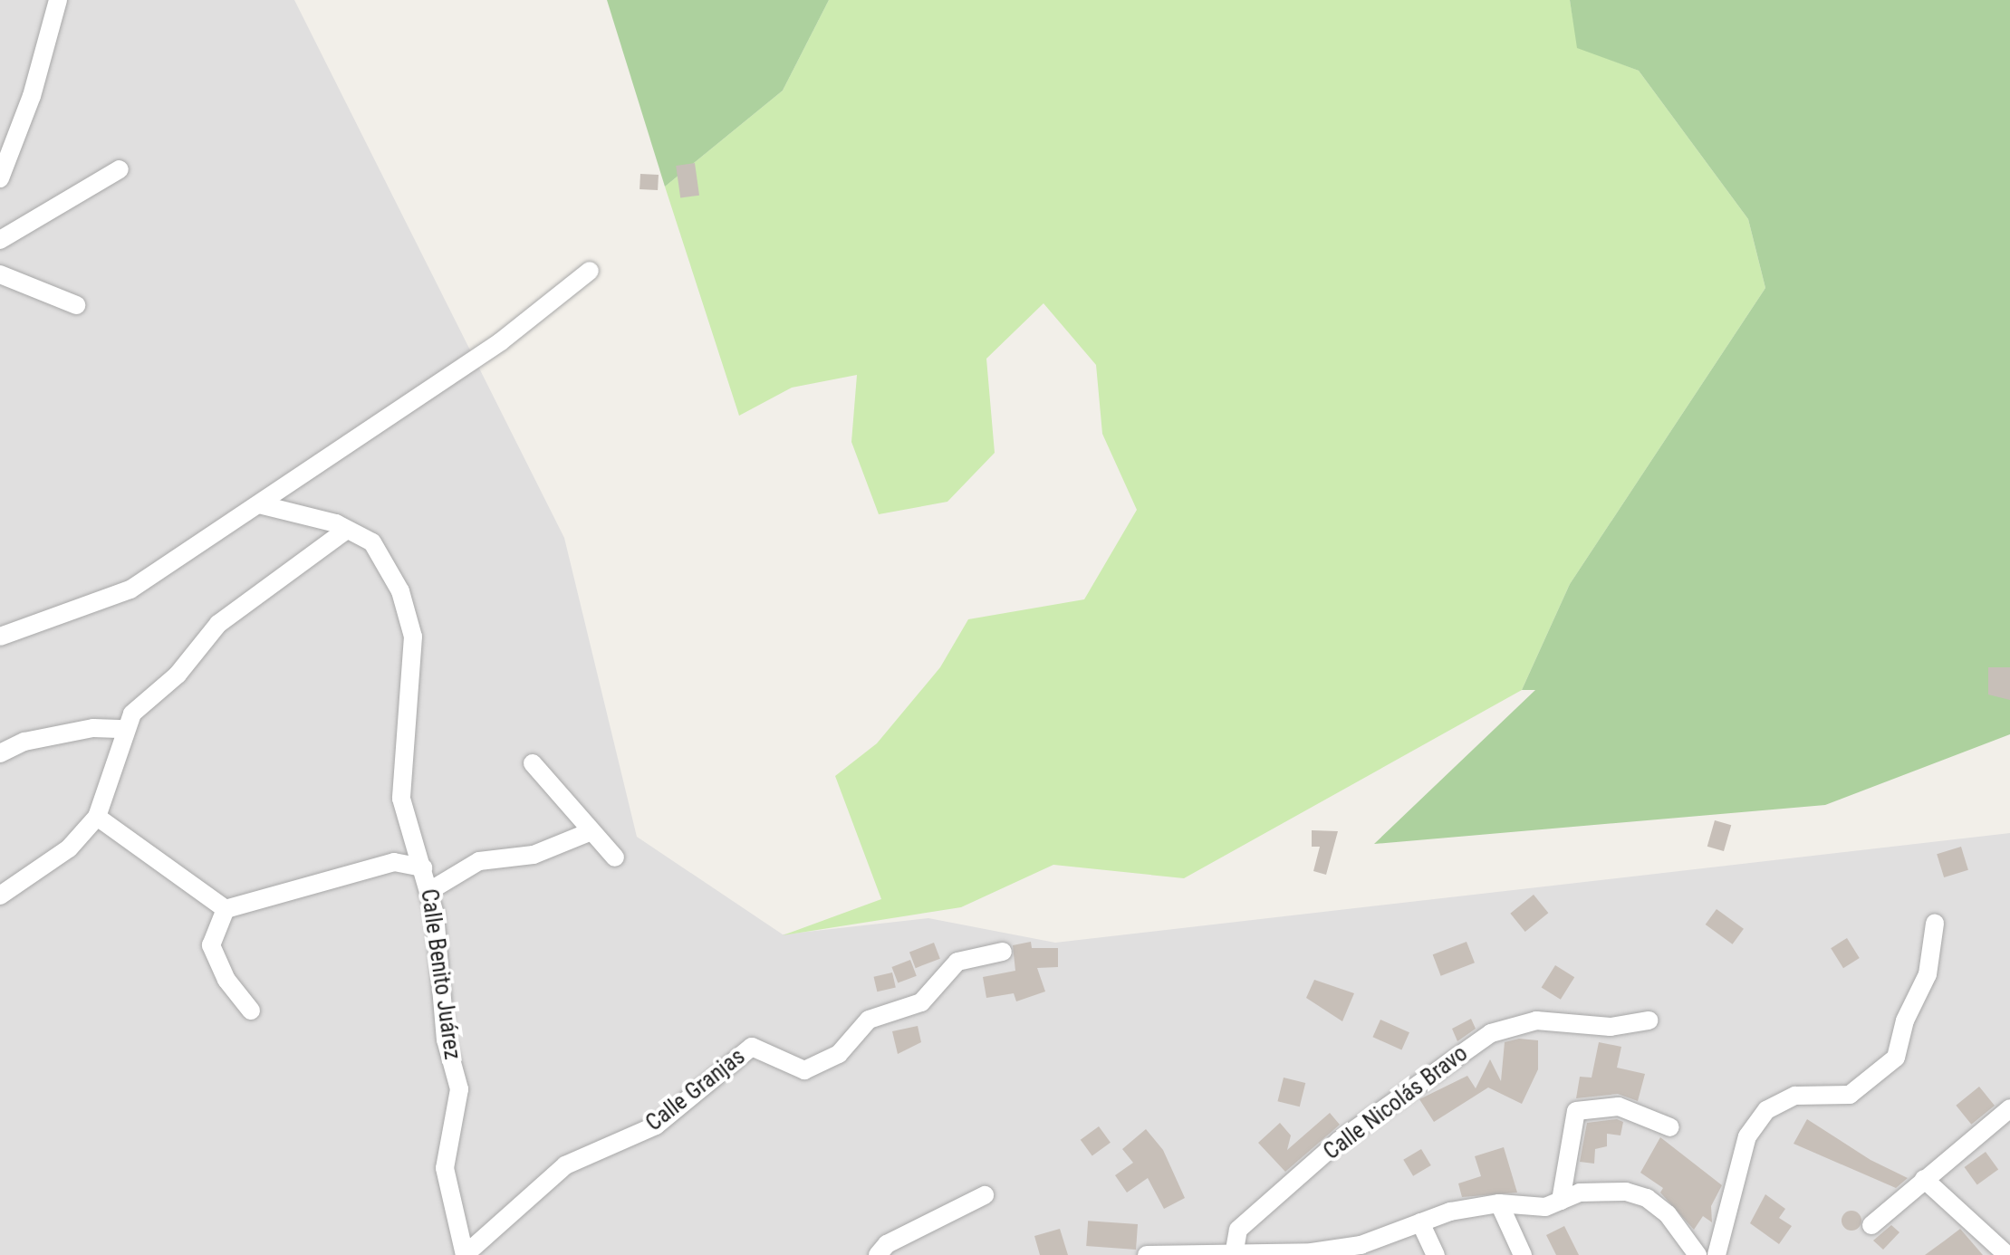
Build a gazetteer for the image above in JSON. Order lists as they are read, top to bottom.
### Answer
{
  "streets": {
    "street": ["Calle Benito Juárez", "Calle Granjas", "Calle Nicolás Bravo"]
  },
  "crossings": [
    ["Calle Benito Juárez", "Calle Granjas"]
  ]
}
